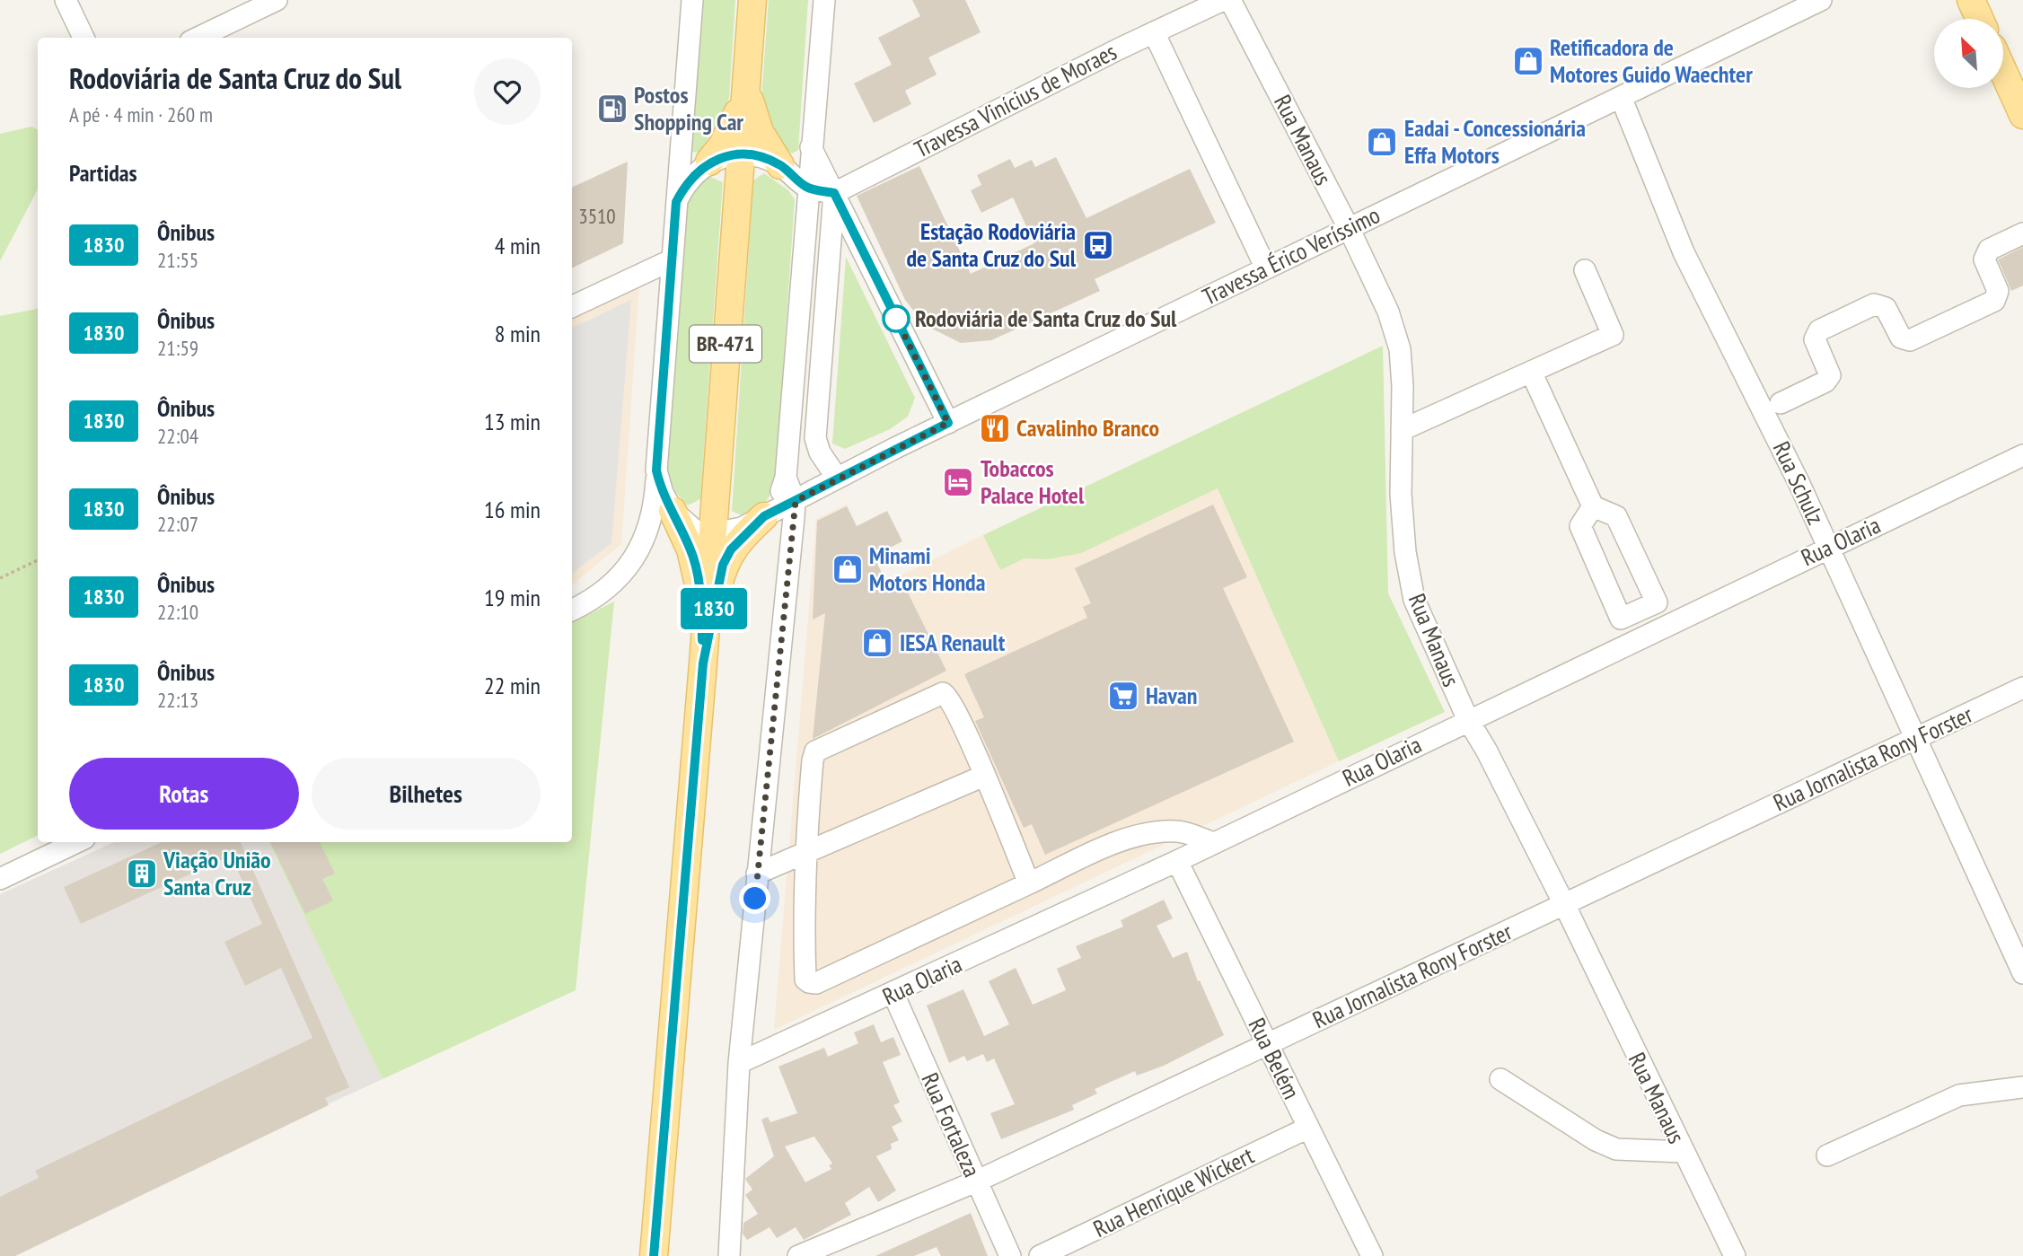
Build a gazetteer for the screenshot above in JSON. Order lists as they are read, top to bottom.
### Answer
{
  "streets": {
    "main road": ["BR-471"],
    "street": [
      "Travessa Vinícius de Moraes",
      "Rua Manaus",
      "Travessa Érico Veríssimo",
      "Rua Schulz",
      "Rua Olaria",
      "Rua Jornalista Rony Forster",
      "Rua Belém",
      "Rua Fortaleza",
      "Rua Henrique Wickert"
    ]
  },
  "crossings": [
    ["Rua Manaus", "Travessa Érico Veríssimo"],
    ["Rua Manaus", "Rua Olaria"],
    ["Rua Manaus", "Rua Jornalista Rony Forster"],
    ["Travessa Érico Veríssimo", "BR-471"],
    ["Travessa Érico Veríssimo", "Rua Schulz"],
    ["Rua Schulz", "Rua Olaria"],
    ["Rua Schulz", "Rua Jornalista Rony Forster"],
    ["Rua Olaria", "Rua Belém"],
    ["Rua Olaria", "Rua Fortaleza"],
    ["Rua Jornalista Rony Forster", "Rua Belém"],
    ["Rua Jornalista Rony Forster", "Rua Fortaleza"],
    ["Rua Belém", "Rua Henrique Wickert"]
  ],
  "places": {
    "shop": [
      "Retificadora de Motores Guido Waechter",
      "Eadai - Concessionária Effa Motors",
      "Minami Motors Honda",
      "IESA Renault"
    ],
    "fuel station": ["Postos Shopping Car"],
    "bus stop": ["Estação Rodoviária de Santa Cruz do Sul"],
    "other": ["Rodoviária de Santa Cruz do Sul"],
    "restaurant": ["Cavalinho Branco"],
    "hotel": ["Tobaccos Palace Hotel"],
    "supermarket": ["Havan"],
    "building": ["Viação União Santa Cruz"]
  },
  "lines": ["bus line 1830"],
  "house_numbers": ["3510"],
  "north": "top left",
  "page": {
    "on_map": "1830",
    "heading": [
      ["Rodoviária de Santa Cruz do Sul", "A pé · 4 min · 260 m"],
      "Partidas"
    ],
    "list": [
      {
        "mark": "1830",
        "name": "Ônibus",
        "note": "21:55",
        "value": "4 min"
      },
      {
        "mark": "1830",
        "name": "Ônibus",
        "note": "21:59",
        "value": "8 min"
      },
      {
        "mark": "1830",
        "name": "Ônibus",
        "note": "22:04",
        "value": "13 min"
      },
      {
        "mark": "1830",
        "name": "Ônibus",
        "note": "22:07",
        "value": "16 min"
      },
      {
        "mark": "1830",
        "name": "Ônibus",
        "note": "22:10",
        "value": "19 min"
      },
      {
        "mark": "1830",
        "name": "Ônibus",
        "note": "22:13",
        "value": "22 min"
      }
    ],
    "buttons": ["Rotas", "Bilhetes"]
  }
}
